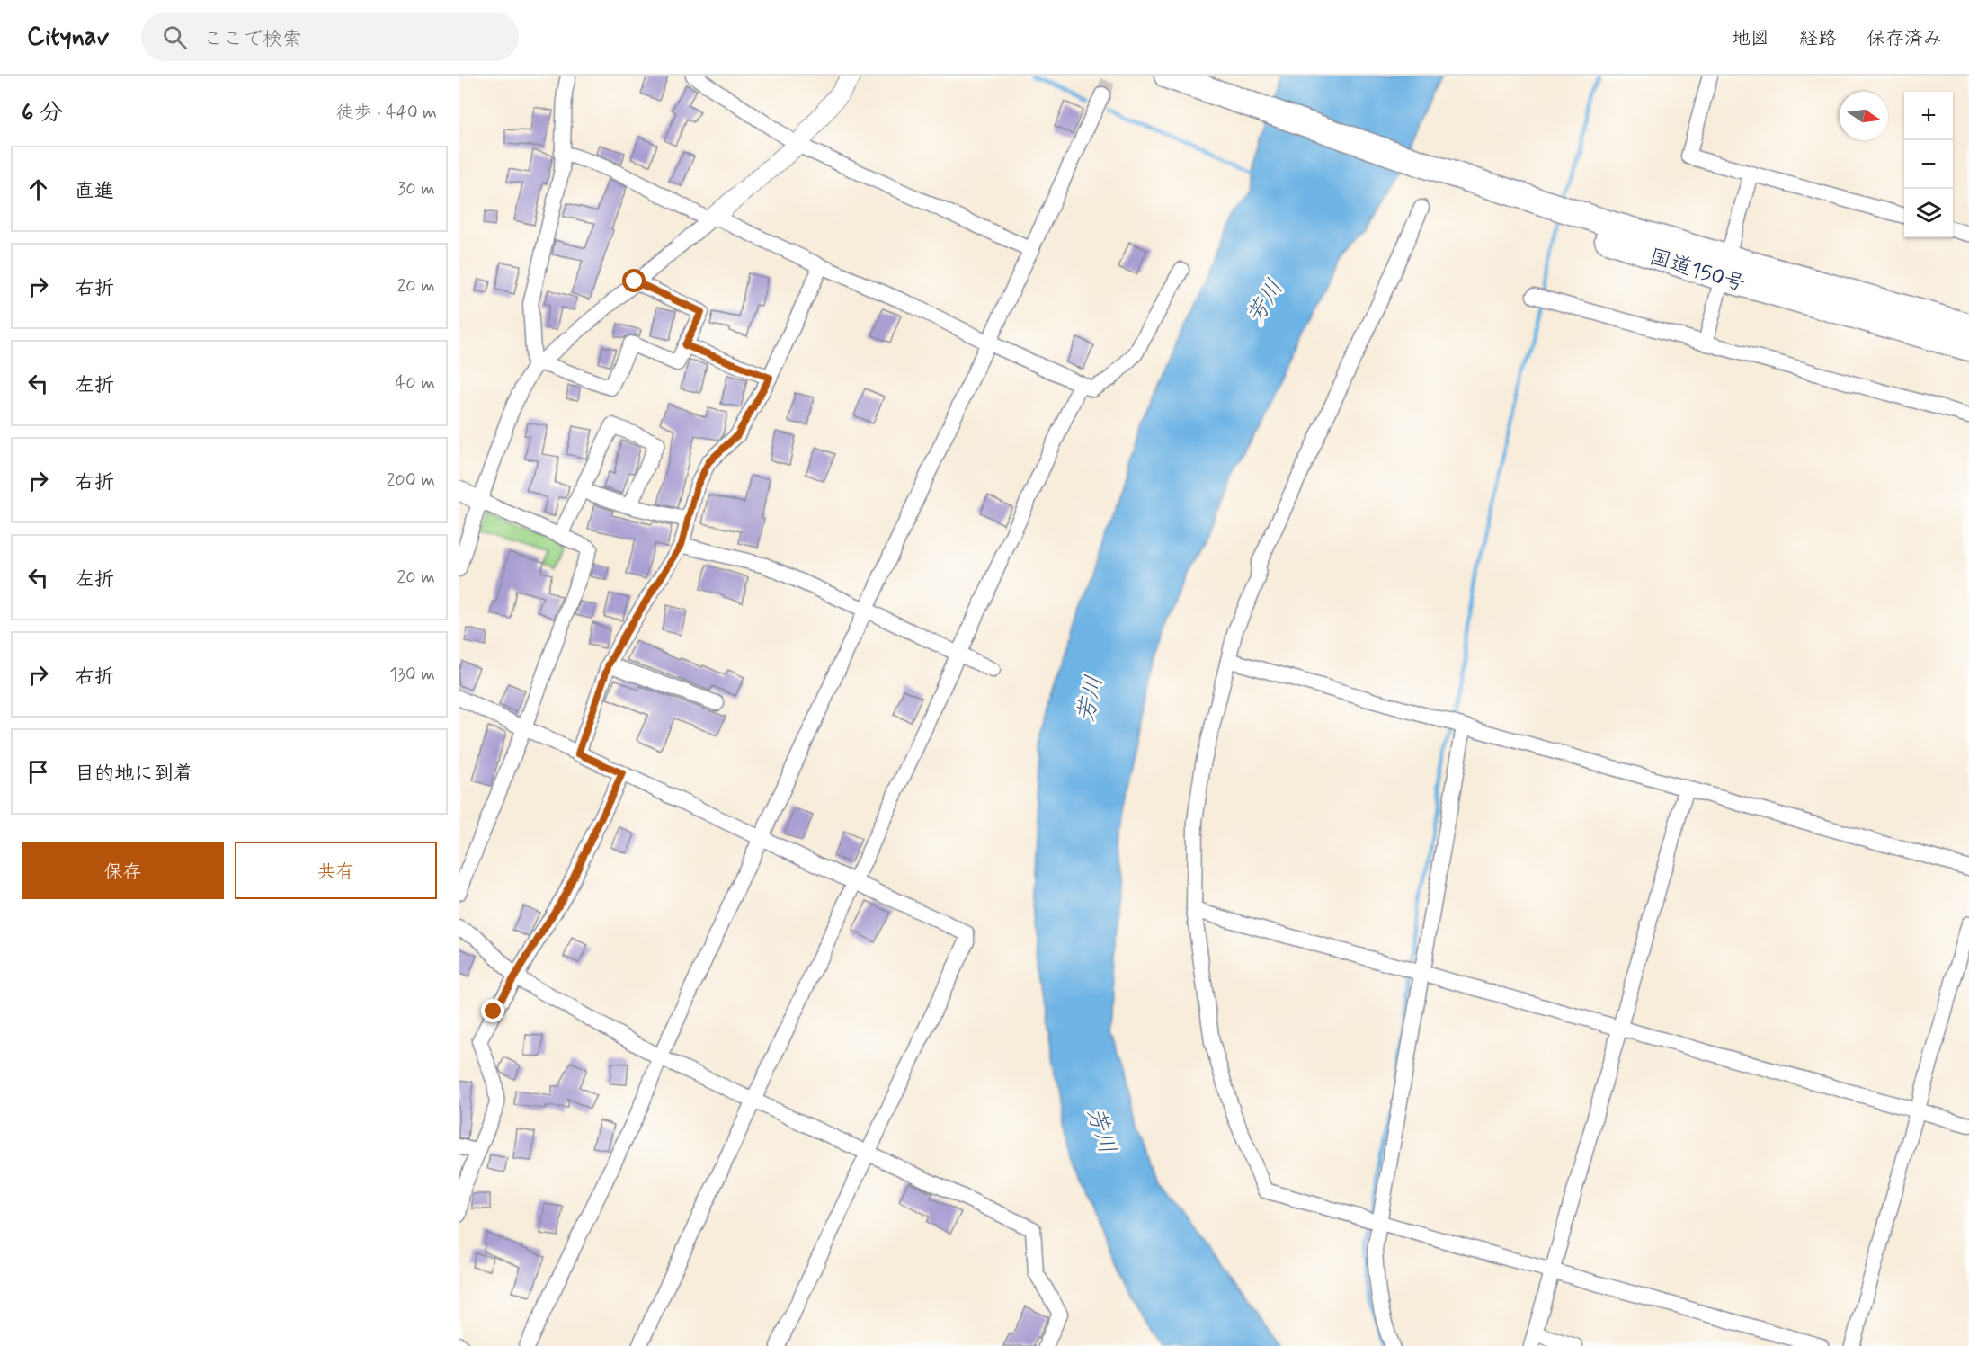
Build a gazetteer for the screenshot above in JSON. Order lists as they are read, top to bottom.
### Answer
{
  "streets": {
    "highway": ["国道150号"]
  },
  "water": ["芳川"],
  "north": "right",
  "page": {
    "header": "Citynav",
    "search": "ここで検索",
    "nav": ["地図", "経路", "保存済み"],
    "heading": ["6 分", "徒歩 · 440 m"],
    "map_buttons": ["+", "−"],
    "list": [
      ["直進", "30 m"],
      ["右折", "20 m"],
      ["左折", "40 m"],
      ["右折", "200 m"],
      ["左折", "20 m"],
      ["右折", "130 m"],
      "目的地に到着"
    ],
    "buttons": ["保存", "共有"]
  }
}
